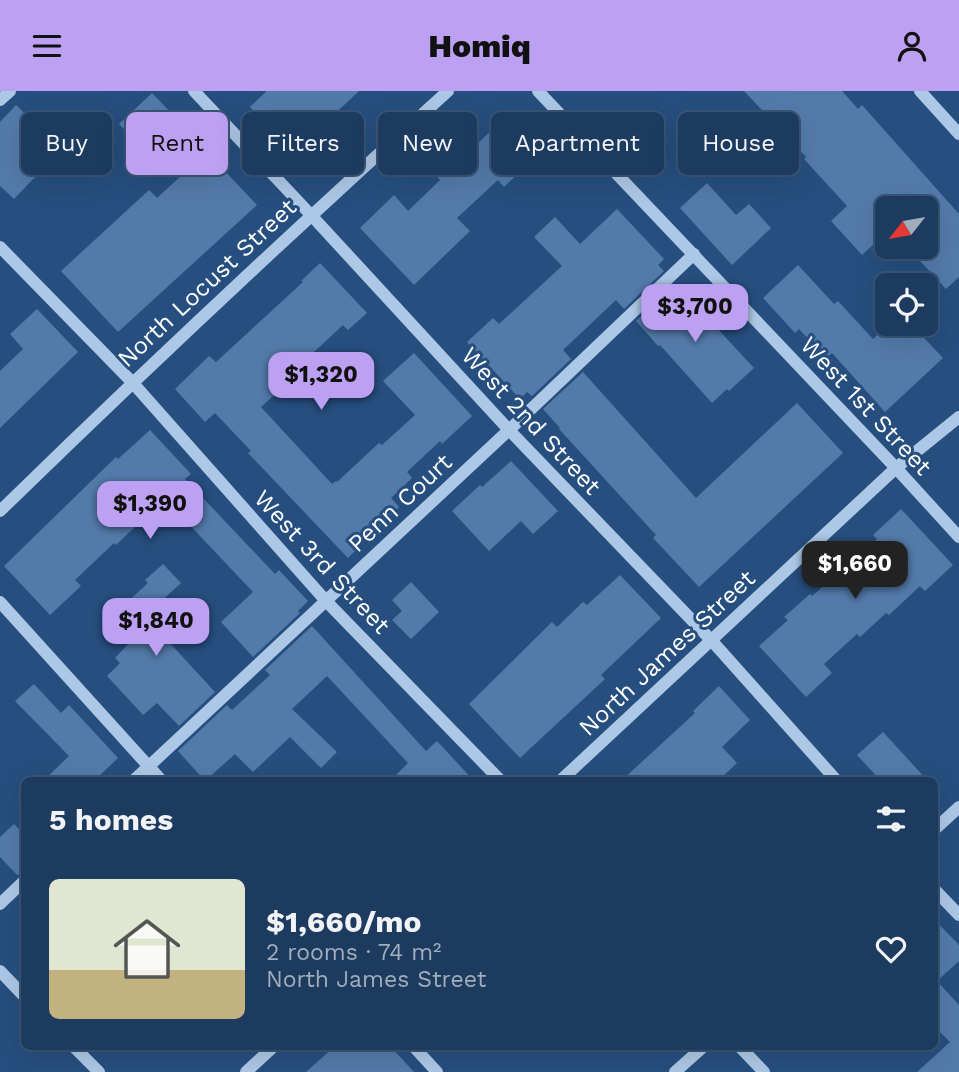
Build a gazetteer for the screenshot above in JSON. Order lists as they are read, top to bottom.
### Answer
{
  "streets": {
    "street": [
      "North Locust Street",
      "West 1st Street",
      "West 2nd Street",
      "Penn Court",
      "West 3rd Street",
      "North James Street"
    ]
  },
  "crossings": [
    ["North Locust Street", "West 2nd Street"],
    ["North Locust Street", "West 3rd Street"],
    ["West 1st Street", "Penn Court"],
    ["West 1st Street", "North James Street"],
    ["West 2nd Street", "Penn Court"],
    ["West 2nd Street", "North James Street"],
    ["Penn Court", "West 3rd Street"]
  ],
  "north": "bottom left",
  "page": {
    "header": "Homiq",
    "chip": [
      "Buy",
      "Rent",
      "Filters",
      "New",
      "Apartment",
      "House"
    ],
    "price": [
      "$3,700",
      "$1,320",
      "$1,390",
      "$1,660",
      "$1,840"
    ],
    "heading": "5 homes",
    "list": [
      {
        "name": "$1,660/mo",
        "note": "2 rooms · 74 m² · North James Street"
      }
    ]
  }
}
